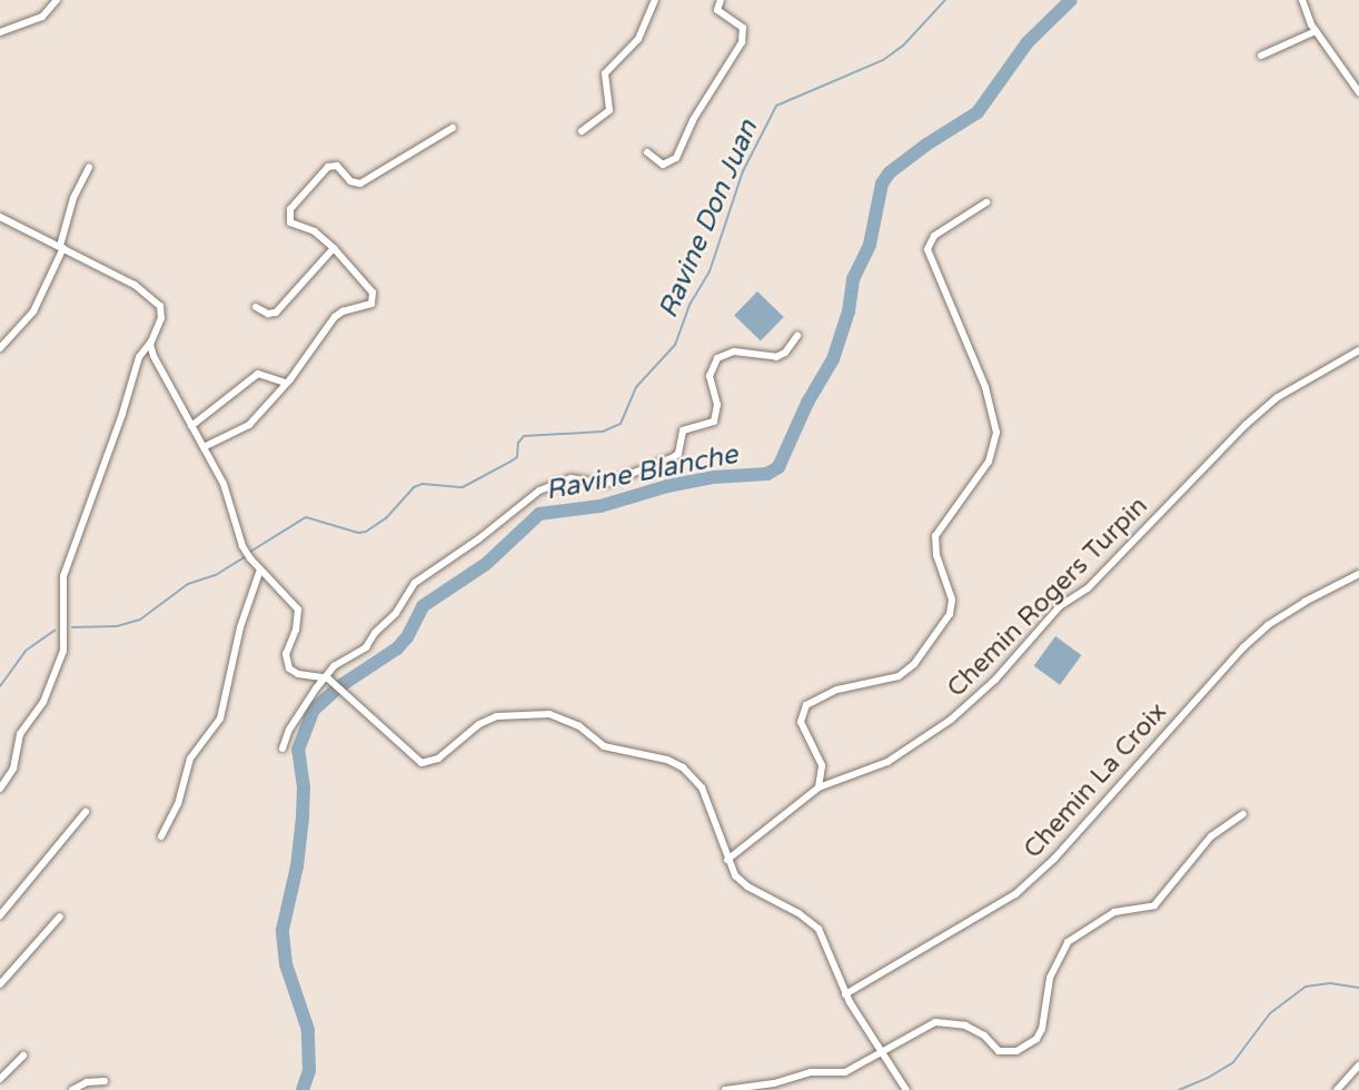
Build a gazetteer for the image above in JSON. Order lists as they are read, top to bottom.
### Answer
{
  "streets": {
    "street": ["Chemin Rogers Turpin", "Chemin La Croix"]
  },
  "water": ["Ravine Don Juan", "Ravine Blanche"]
}
